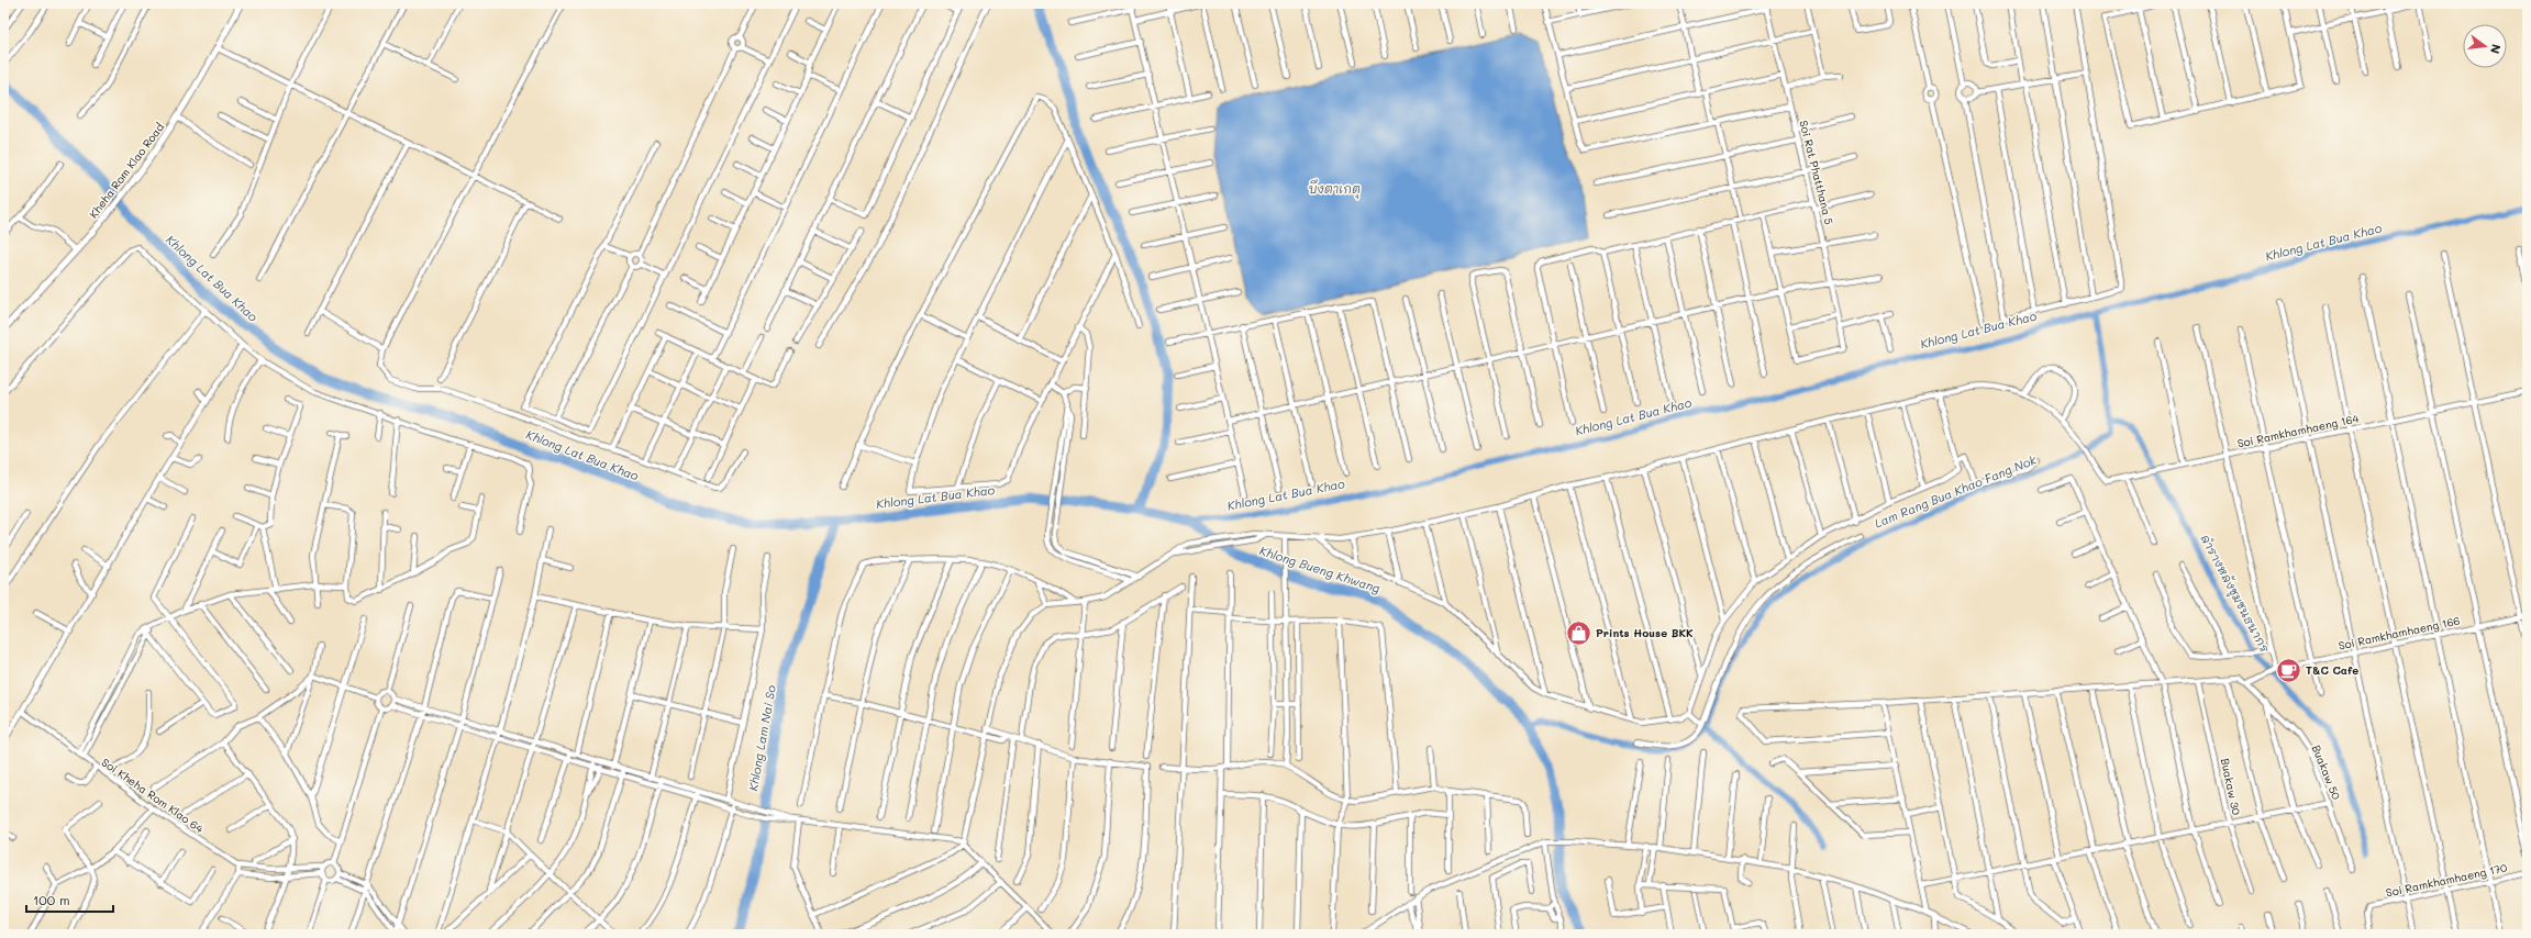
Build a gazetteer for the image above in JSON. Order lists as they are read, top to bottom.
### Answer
{
  "streets": {
    "street": [
      "Kheha Rom Klao Road",
      "Soi Rat Phatthana 5",
      "Soi Ramkhamhaeng 164",
      "Soi Ramkhamhaeng 166",
      "Buakaw 50",
      "Buakaw 30",
      "Soi Kheha Rom Klao 64",
      "Soi Ramkhamhaeng 170"
    ]
  },
  "crossings": [
    ["Soi Ramkhamhaeng 166", "Buakaw 50"]
  ],
  "water": [
    "บึงตาเกตุ",
    "Khlong Lat Bua Khao",
    "Lam Rang Bua Khao Fang Nok",
    "Khlong Bueng Khwang",
    "ลำรางหลังชุมชนธนากร",
    "Khlong Lam Nai So"
  ],
  "places": {
    "shop": ["Prints House BKK"],
    "cafe": ["T&C Cafe"]
  },
  "scale_bar": "100 m",
  "north": "right"
}
